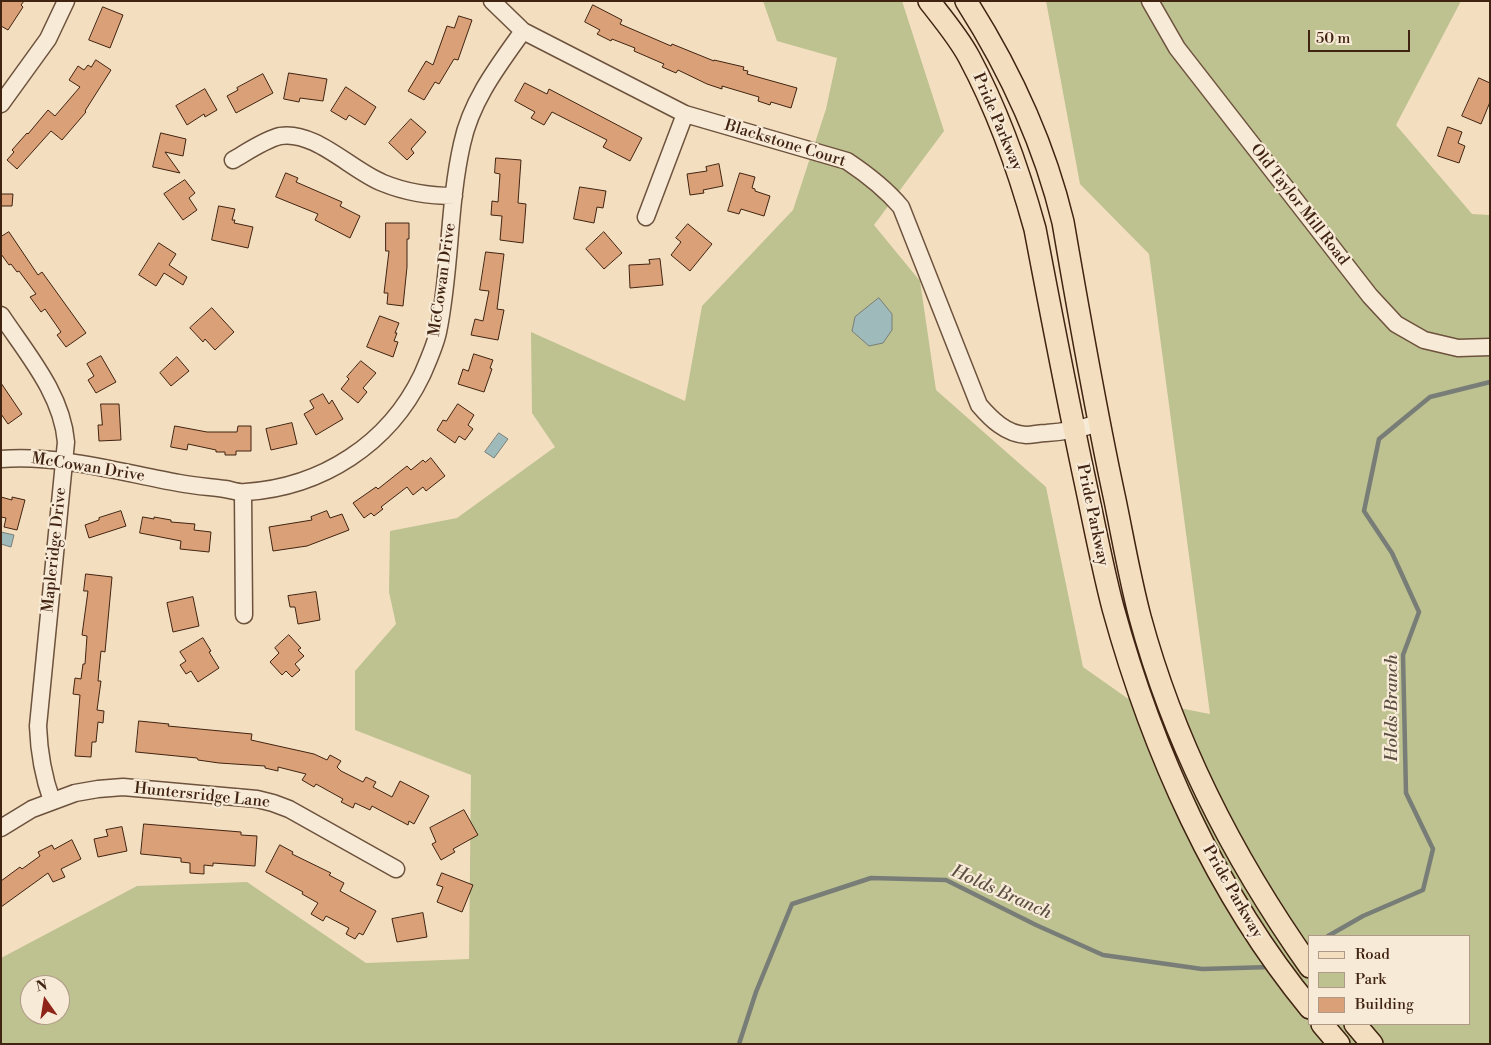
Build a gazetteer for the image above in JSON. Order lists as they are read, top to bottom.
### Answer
{
  "streets": {
    "main road": ["Pride Parkway"],
    "street": [
      "Blackstone Court",
      "Old Taylor Mill Road",
      "McCowan Drive",
      "Mapleridge Drive",
      "Huntersridge Lane"
    ]
  },
  "crossings": [
    ["Pride Parkway", "Blackstone Court"],
    ["Blackstone Court", "McCowan Drive"],
    ["McCowan Drive", "Mapleridge Drive"],
    ["Mapleridge Drive", "Huntersridge Lane"]
  ],
  "water": ["Holds Branch"],
  "legend": ["Road", "Park", "Building"],
  "scale_bar": "50 m",
  "north": "top"
}
